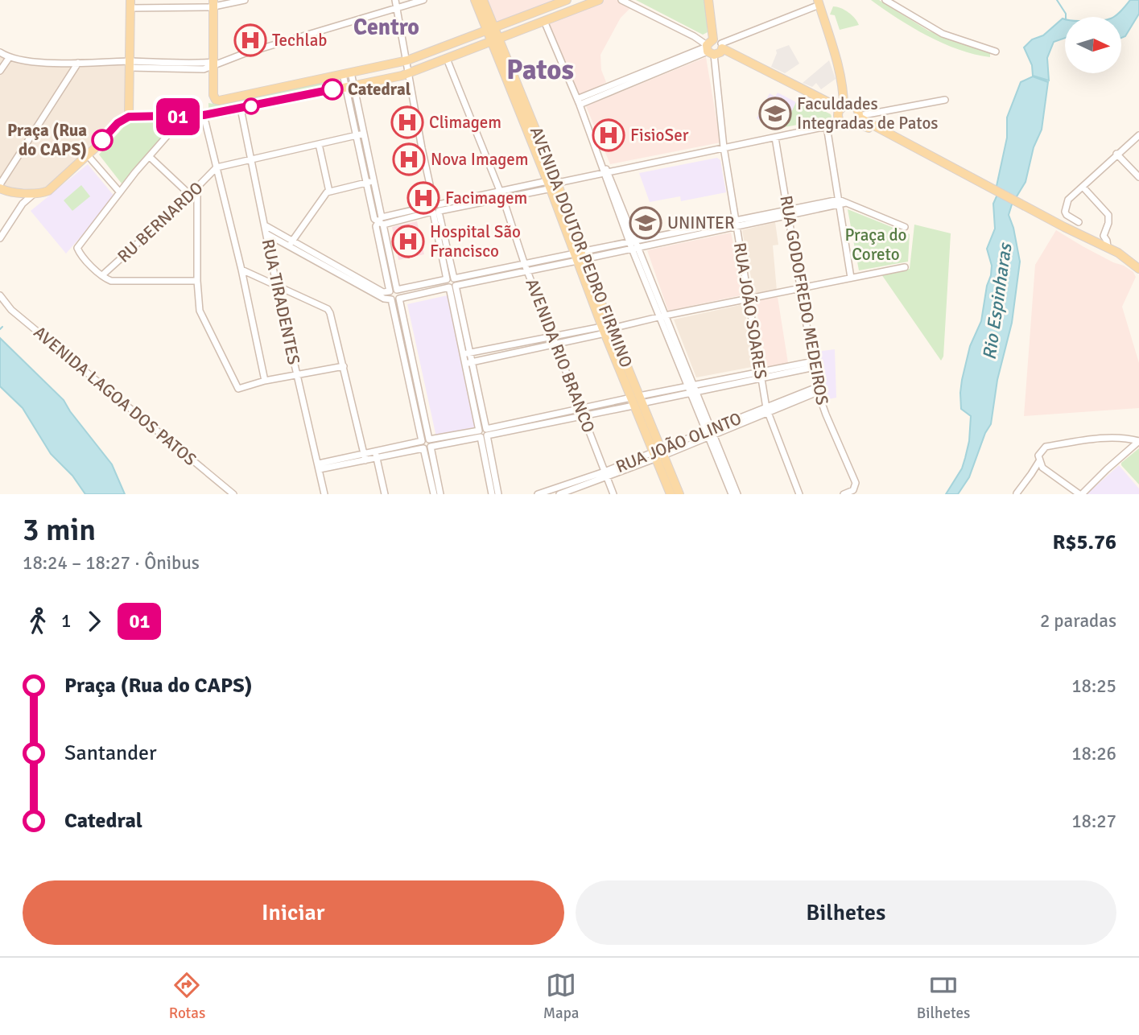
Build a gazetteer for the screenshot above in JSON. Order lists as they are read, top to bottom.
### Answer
{
  "streets": {
    "main road": ["AVENIDA DOUTOR PEDRO FIRMINO"],
    "street": [
      "RU BERNARDO",
      "RUA GODOFREDO MEDEIROS",
      "RUA TIRADENTES",
      "RUA JOÃO SOARES",
      "AVENIDA RIO BRANCO",
      "AVENIDA LAGOA DOS PATOS",
      "RUA JOÃO OLINTO"
    ]
  },
  "crossings": [
    ["AVENIDA DOUTOR PEDRO FIRMINO", "RUA JOÃO OLINTO"],
    ["RUA GODOFREDO MEDEIROS", "RUA JOÃO OLINTO"],
    ["RUA JOÃO SOARES", "RUA JOÃO OLINTO"],
    ["AVENIDA RIO BRANCO", "RUA JOÃO OLINTO"]
  ],
  "districts": ["Centro", "Patos"],
  "water": ["Rio Espinharas"],
  "parks": ["Praça do Coreto"],
  "places": {
    "hospital": [
      "Techlab",
      "Climagem",
      "FisioSer",
      "Nova Imagem",
      "Facimagem",
      "Hospital São Francisco"
    ],
    "other": ["Catedral", "Praça (Rua do CAPS)"],
    "school or university": ["Faculdades Integradas de Patos", "UNINTER"]
  },
  "lines": ["bus line 01"],
  "north": "right",
  "page": {
    "on_map": "01",
    "heading": ["3 min", "18:24 – 18:27 · Ônibus", "R$5.76"],
    "legs": ["1", "01", "2 paradas"],
    "list": [
      {
        "name": "Praça (Rua do CAPS)",
        "value": "18:25"
      },
      {
        "name": "Santander",
        "value": "18:26"
      },
      {
        "name": "Catedral",
        "value": "18:27"
      }
    ],
    "buttons": ["Iniciar", "Bilhetes"],
    "tabs": ["Rotas", "Mapa", "Bilhetes"]
  }
}
